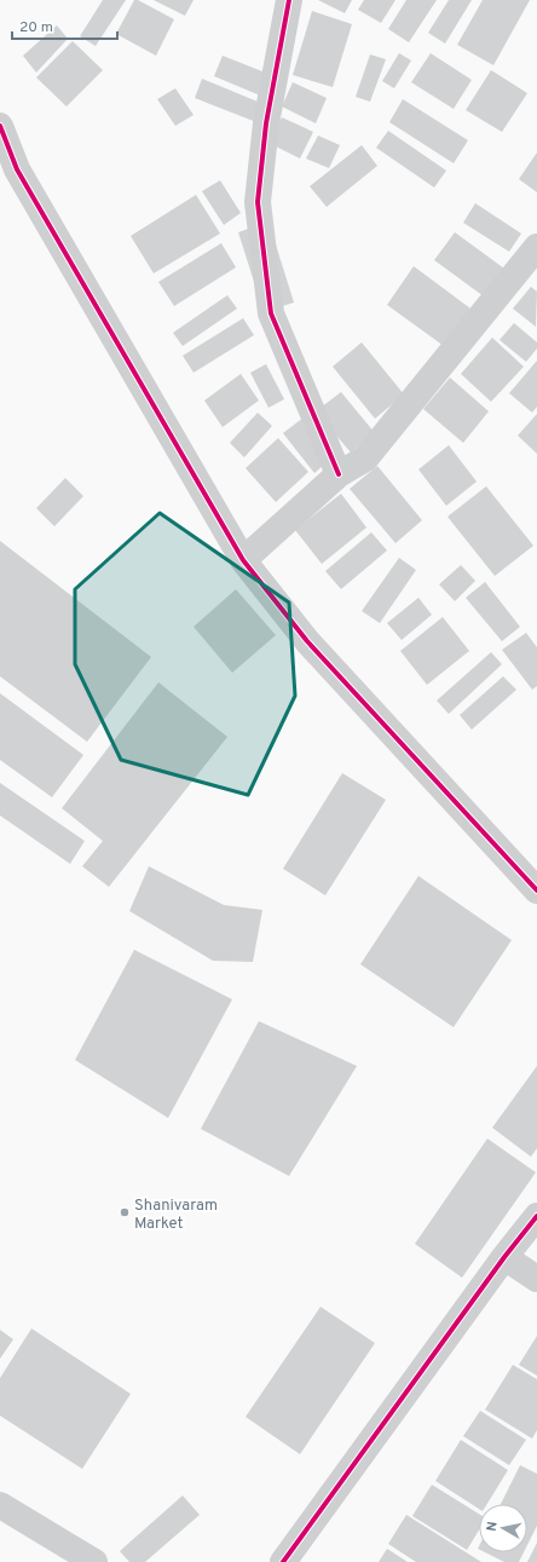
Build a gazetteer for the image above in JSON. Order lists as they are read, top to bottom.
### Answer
{
  "places": ["Shanivaram Market"],
  "scale_bar": "20 m",
  "north": "left"
}
